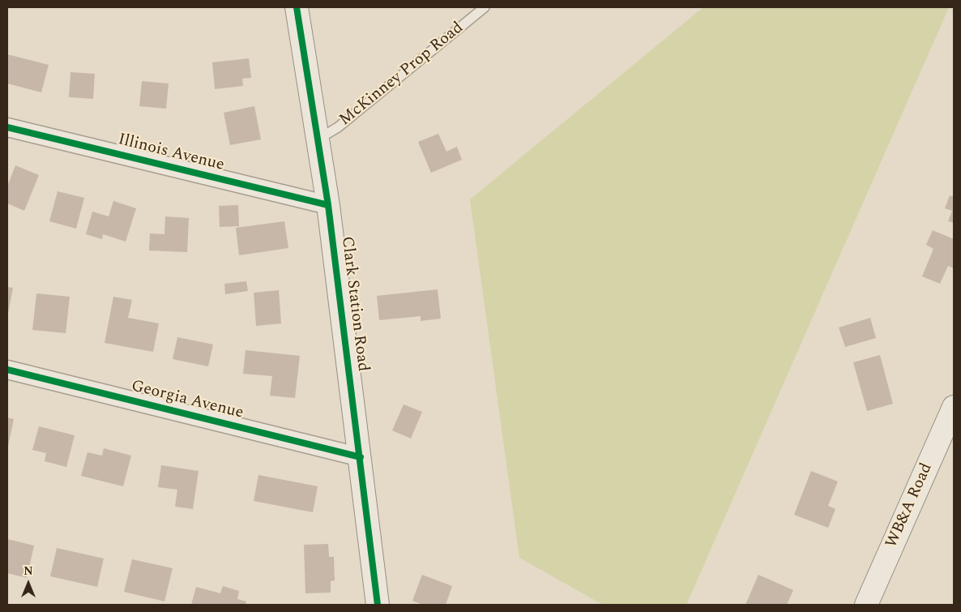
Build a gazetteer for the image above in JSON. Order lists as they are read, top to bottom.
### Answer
{
  "streets": {
    "street": [
      "Illinois Avenue",
      "Clark Station Road",
      "Georgia Avenue",
      "WB&A Road"
    ],
    "lane": ["McKinney Prop Road"]
  },
  "crossings": [
    ["McKinney Prop Road", "Clark Station Road"],
    ["Illinois Avenue", "Clark Station Road"],
    ["Clark Station Road", "Georgia Avenue"]
  ],
  "north": "top"
}
